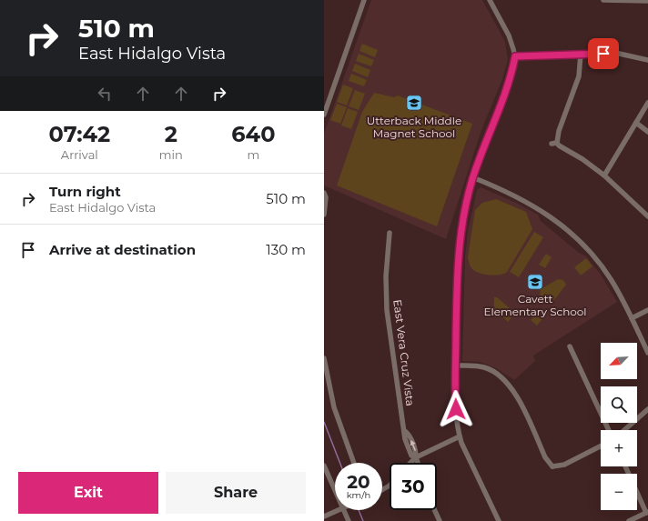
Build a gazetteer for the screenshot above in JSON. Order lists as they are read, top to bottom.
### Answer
{
  "streets": {
    "street": ["East Vera Cruz Vista"]
  },
  "places": {
    "school or university": ["Utterback Middle Magnet School", "Cavett Elementary School"]
  },
  "north": "bottom left",
  "page": {
    "turn": ["510 m", "East Hidalgo Vista"],
    "eta": [
      "07:42",
      "Arrival",
      "2",
      "min",
      "640",
      "m"
    ],
    "list": [
      {
        "name": "Turn right",
        "note": "East Hidalgo Vista",
        "value": "510 m"
      },
      {
        "name": "Arrive at destination",
        "value": "130 m"
      }
    ],
    "map_buttons": ["+", "−"],
    "speed": "20 km/h",
    "limit": "30",
    "buttons": ["Exit", "Share"]
  }
}
